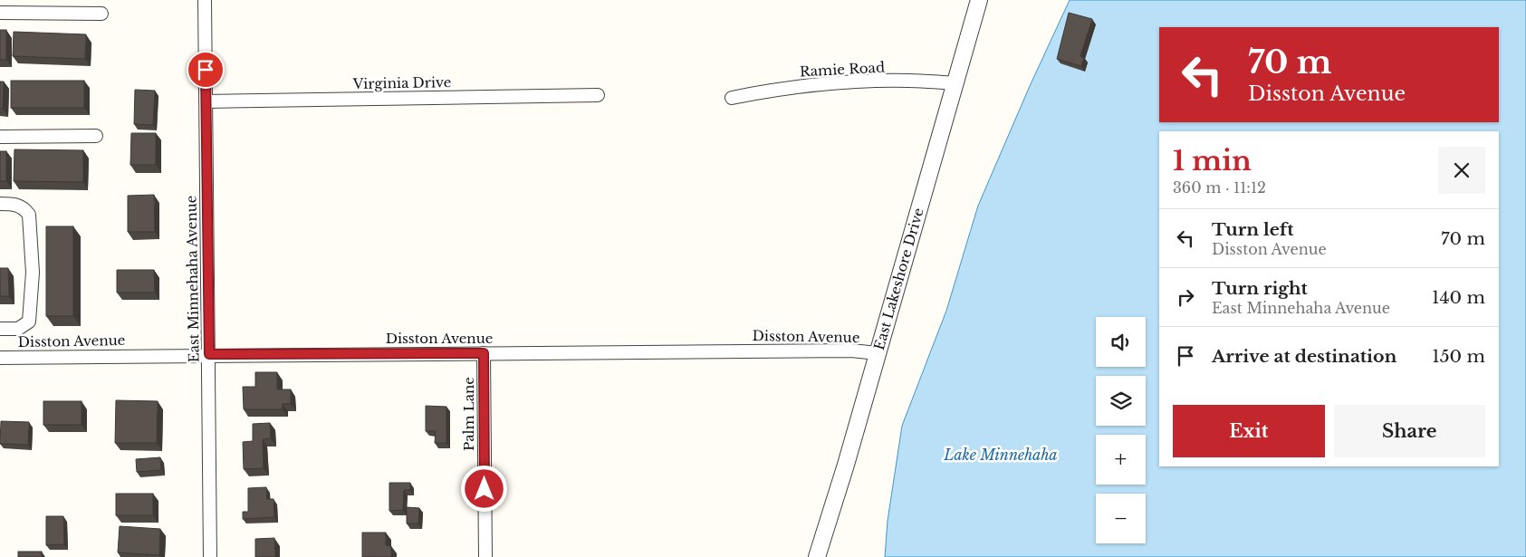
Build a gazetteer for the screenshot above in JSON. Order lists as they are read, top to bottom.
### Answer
{
  "streets": {
    "street": [
      "Ramie Road",
      "Virginia Drive",
      "East Minnehaha Avenue",
      "East Lakeshore Drive",
      "Disston Avenue",
      "Palm Lane"
    ]
  },
  "crossings": [
    ["Ramie Road", "East Lakeshore Drive"],
    ["Virginia Drive", "East Minnehaha Avenue"],
    ["East Minnehaha Avenue", "Disston Avenue"],
    ["East Lakeshore Drive", "Disston Avenue"],
    ["Disston Avenue", "Palm Lane"]
  ],
  "water": ["Lake Minnehaha"],
  "page": {
    "turn": ["70 m", "Disston Avenue"],
    "heading": ["1 min", "360 m · 11:12"],
    "list": [
      {
        "name": "Turn left",
        "note": "Disston Avenue",
        "value": "70 m"
      },
      {
        "name": "Turn right",
        "note": "East Minnehaha Avenue",
        "value": "140 m"
      },
      {
        "name": "Arrive at destination",
        "value": "150 m"
      }
    ],
    "map_buttons": ["+", "−"],
    "buttons": ["Exit", "Share"]
  }
}
